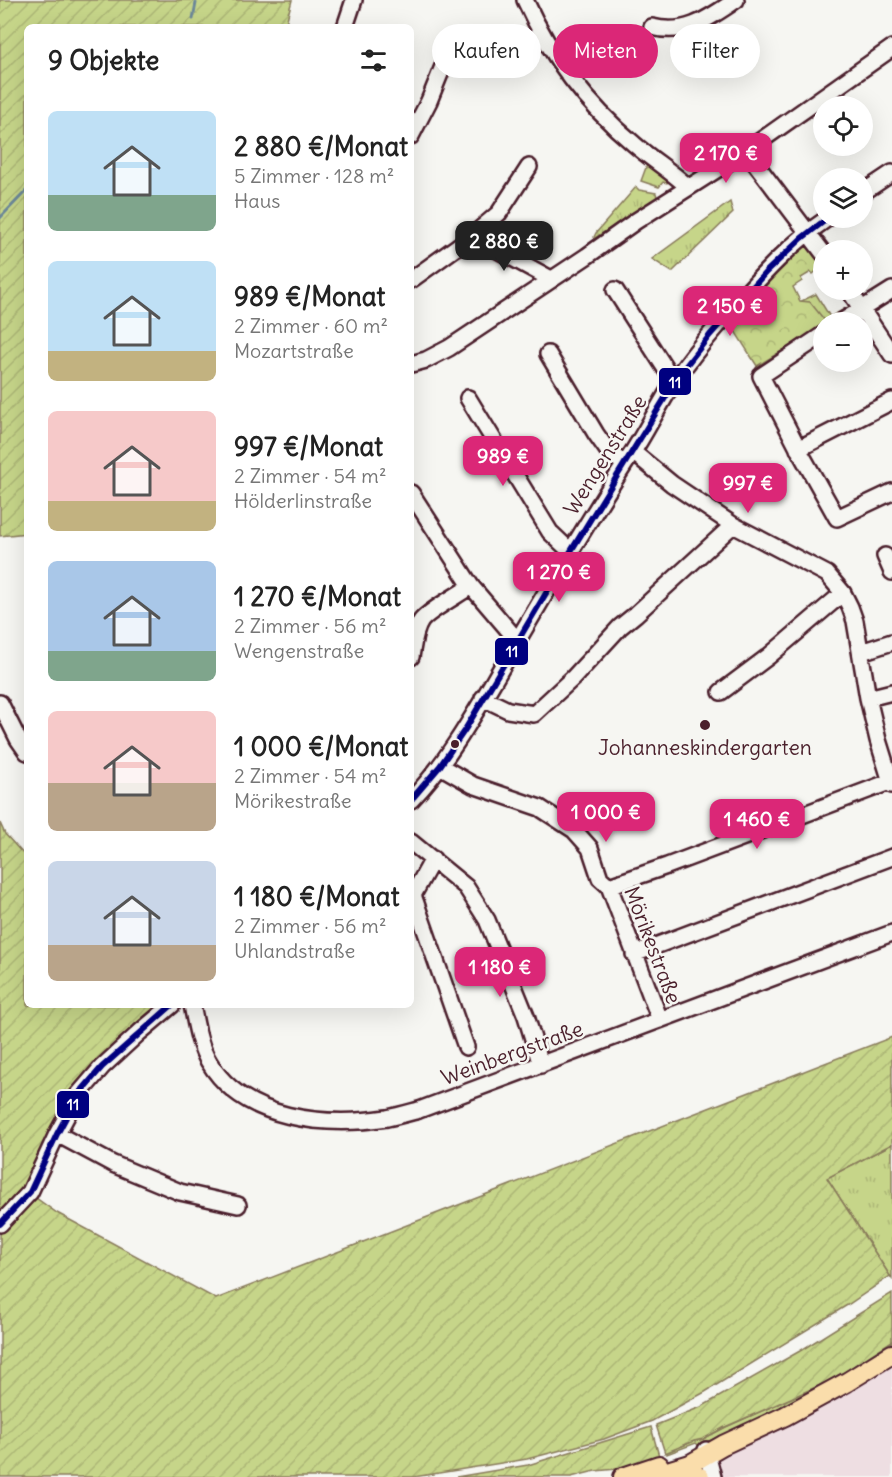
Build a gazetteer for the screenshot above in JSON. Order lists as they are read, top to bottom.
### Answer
{
  "streets": {
    "street": ["Wengenstraße", "Mörikestraße", "Weinbergstraße"]
  },
  "crossings": [
    ["Wengenstraße", "Mörikestraße"],
    ["Mörikestraße", "Weinbergstraße"]
  ],
  "places": ["Johanneskindergarten"],
  "lines": ["transit line 11"],
  "page": {
    "chip": ["Kaufen", "Mieten", "Filter"],
    "heading": "9 Objekte",
    "map_buttons": ["+", "−"],
    "list": [
      {
        "name": "2 880 €/Monat",
        "note": "5 Zimmer · 128 m² · Haus"
      },
      {
        "name": "989 €/Monat",
        "note": "2 Zimmer · 60 m² · Mozartstraße"
      },
      {
        "name": "997 €/Monat",
        "note": "2 Zimmer · 54 m² · Hölderlinstraße"
      },
      {
        "name": "1 270 €/Monat",
        "note": "2 Zimmer · 56 m² · Wengenstraße"
      },
      {
        "name": "1 000 €/Monat",
        "note": "2 Zimmer · 54 m² · Mörikestraße"
      },
      {
        "name": "1 180 €/Monat",
        "note": "2 Zimmer · 56 m² · Uhlandstraße"
      }
    ],
    "price": [
      "2 170 €",
      "2 880 €",
      "2 150 €",
      "989 €",
      "997 €",
      "1 270 €",
      "1 000 €",
      "1 460 €",
      "1 180 €"
    ]
  }
}
